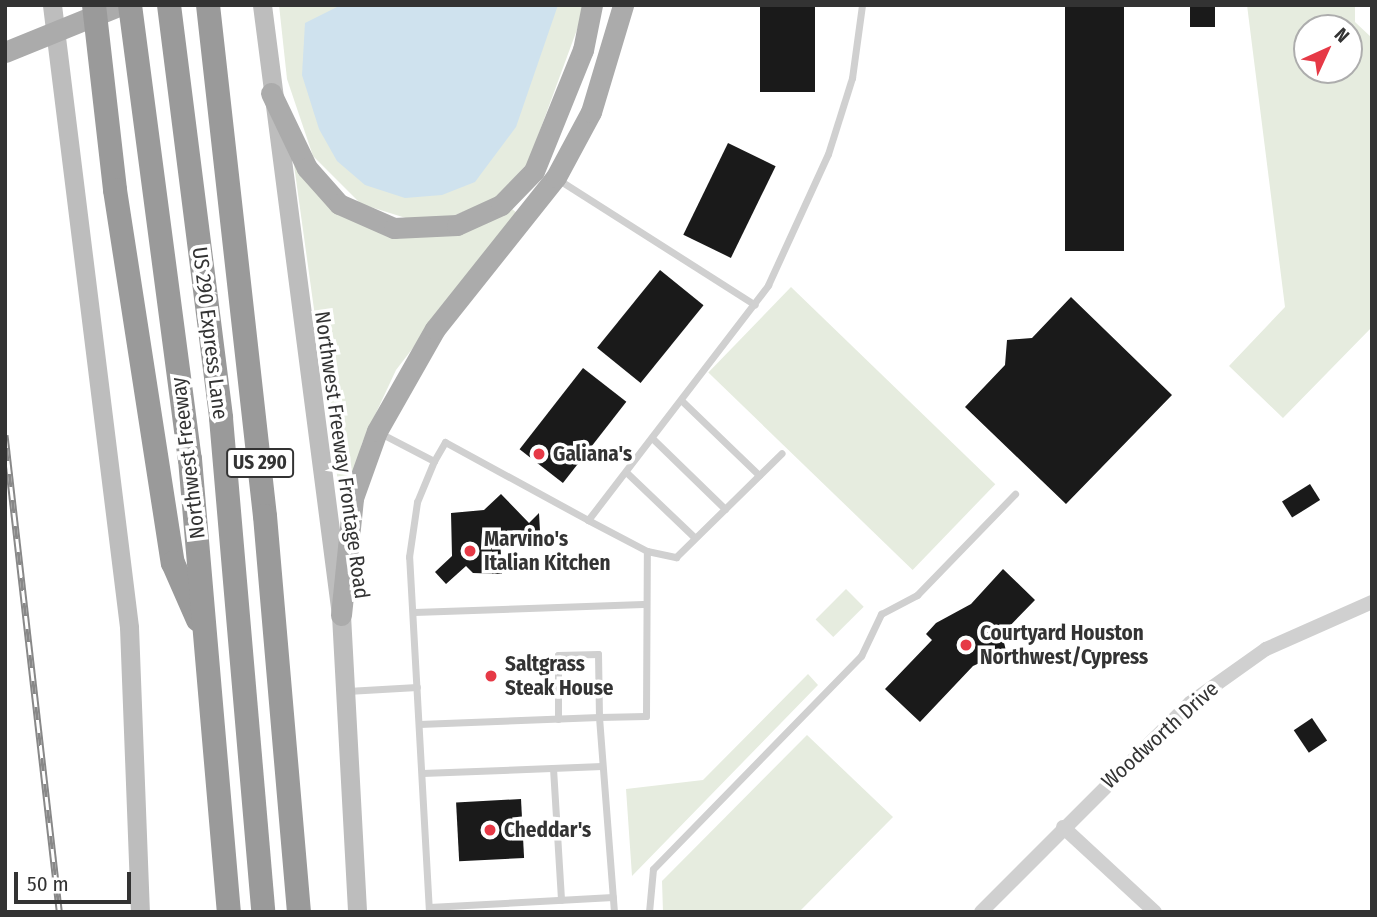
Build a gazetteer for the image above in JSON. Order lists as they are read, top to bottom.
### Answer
{
  "streets": {
    "highway": ["US 290 Express Lane", "Northwest Freeway", "US 290"],
    "main road": ["Northwest Freeway Frontage Road"],
    "street": ["Woodworth Drive"]
  },
  "places": [
    "Galiana's",
    "Marvino's Italian Kitchen",
    "Courtyard Houston Northwest/Cypress",
    "Saltgrass Steak House",
    "Cheddar's"
  ],
  "scale_bar": "50 m",
  "north": "top right"
}
